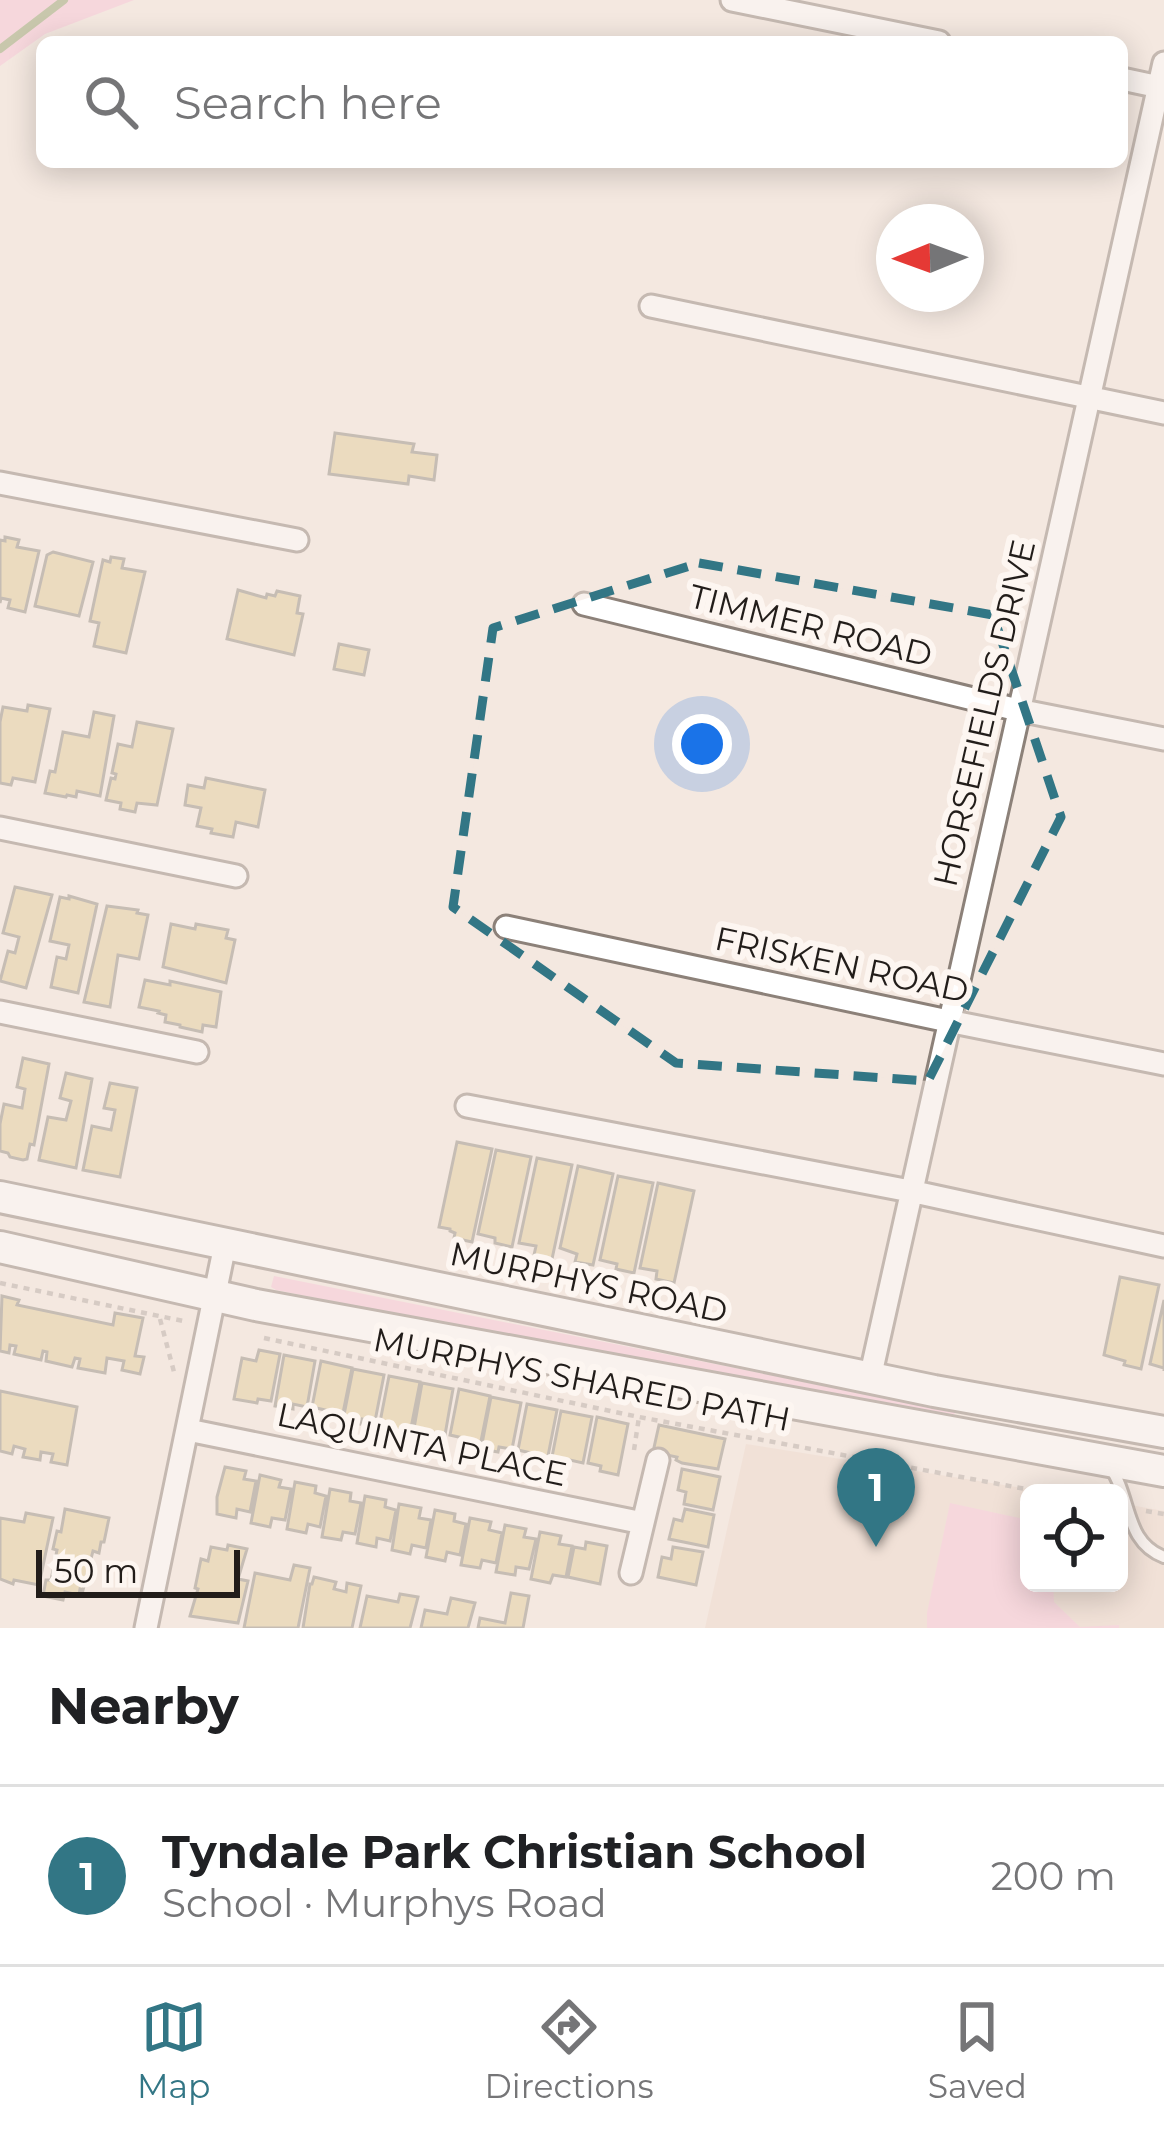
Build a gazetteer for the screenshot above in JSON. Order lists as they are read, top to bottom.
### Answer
{
  "streets": {
    "main road": ["MURPHYS ROAD"],
    "street": [
      "TIMMER ROAD",
      "HORSEFIELDS DRIVE",
      "FRISKEN ROAD",
      "LAQUINTA PLACE"
    ],
    "path": ["MURPHYS SHARED PATH"]
  },
  "crossings": [
    ["TIMMER ROAD", "HORSEFIELDS DRIVE"],
    ["HORSEFIELDS DRIVE", "FRISKEN ROAD"],
    ["HORSEFIELDS DRIVE", "MURPHYS ROAD"]
  ],
  "scale_bar": "50 m",
  "north": "left",
  "page": {
    "search": "Search here",
    "pins": "1",
    "scale": "50 m",
    "heading": "Nearby",
    "list": [
      {
        "mark": "1",
        "name": "Tyndale Park Christian School",
        "note": "School · Murphys Road",
        "value": "200 m"
      }
    ],
    "nav": ["Map", "Directions", "Saved"]
  }
}
